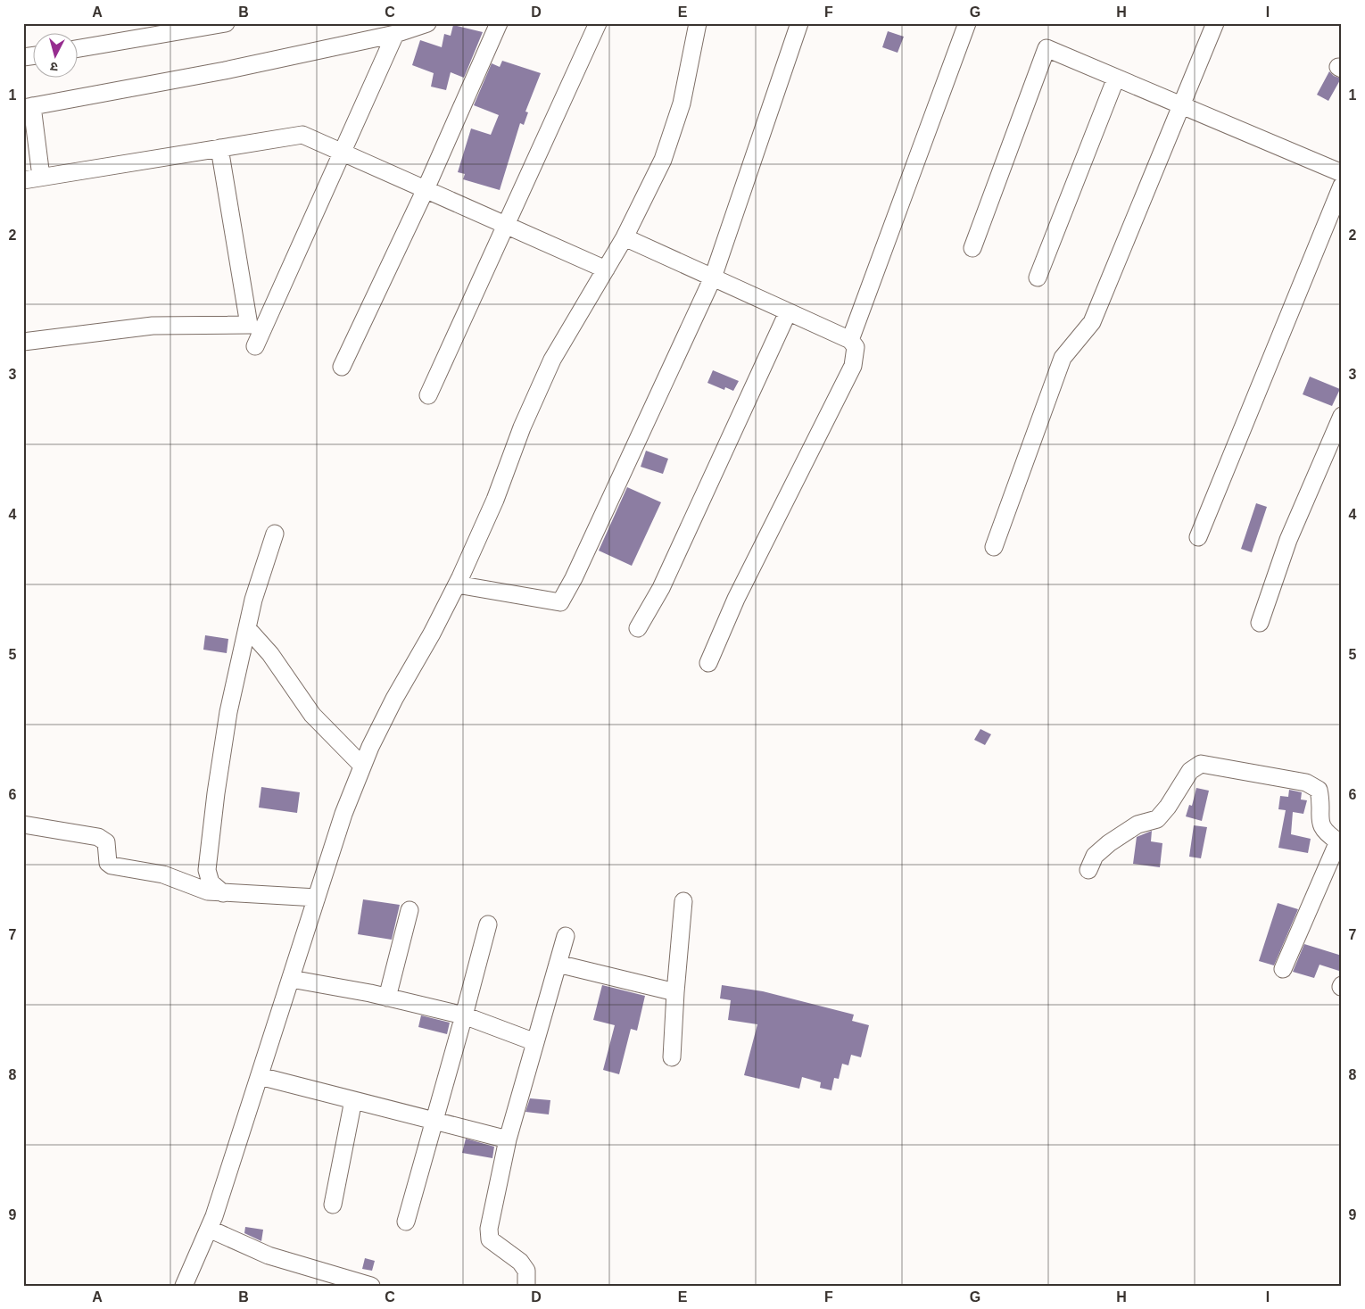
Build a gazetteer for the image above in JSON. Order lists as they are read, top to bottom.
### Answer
{
  "north": "bottom",
  "grid": {
    "columns": [
      "A",
      "B",
      "C",
      "D",
      "E",
      "F",
      "G",
      "H",
      "I"
    ],
    "rows": [
      "1",
      "2",
      "3",
      "4",
      "5",
      "6",
      "7",
      "8",
      "9"
    ]
  }
}
